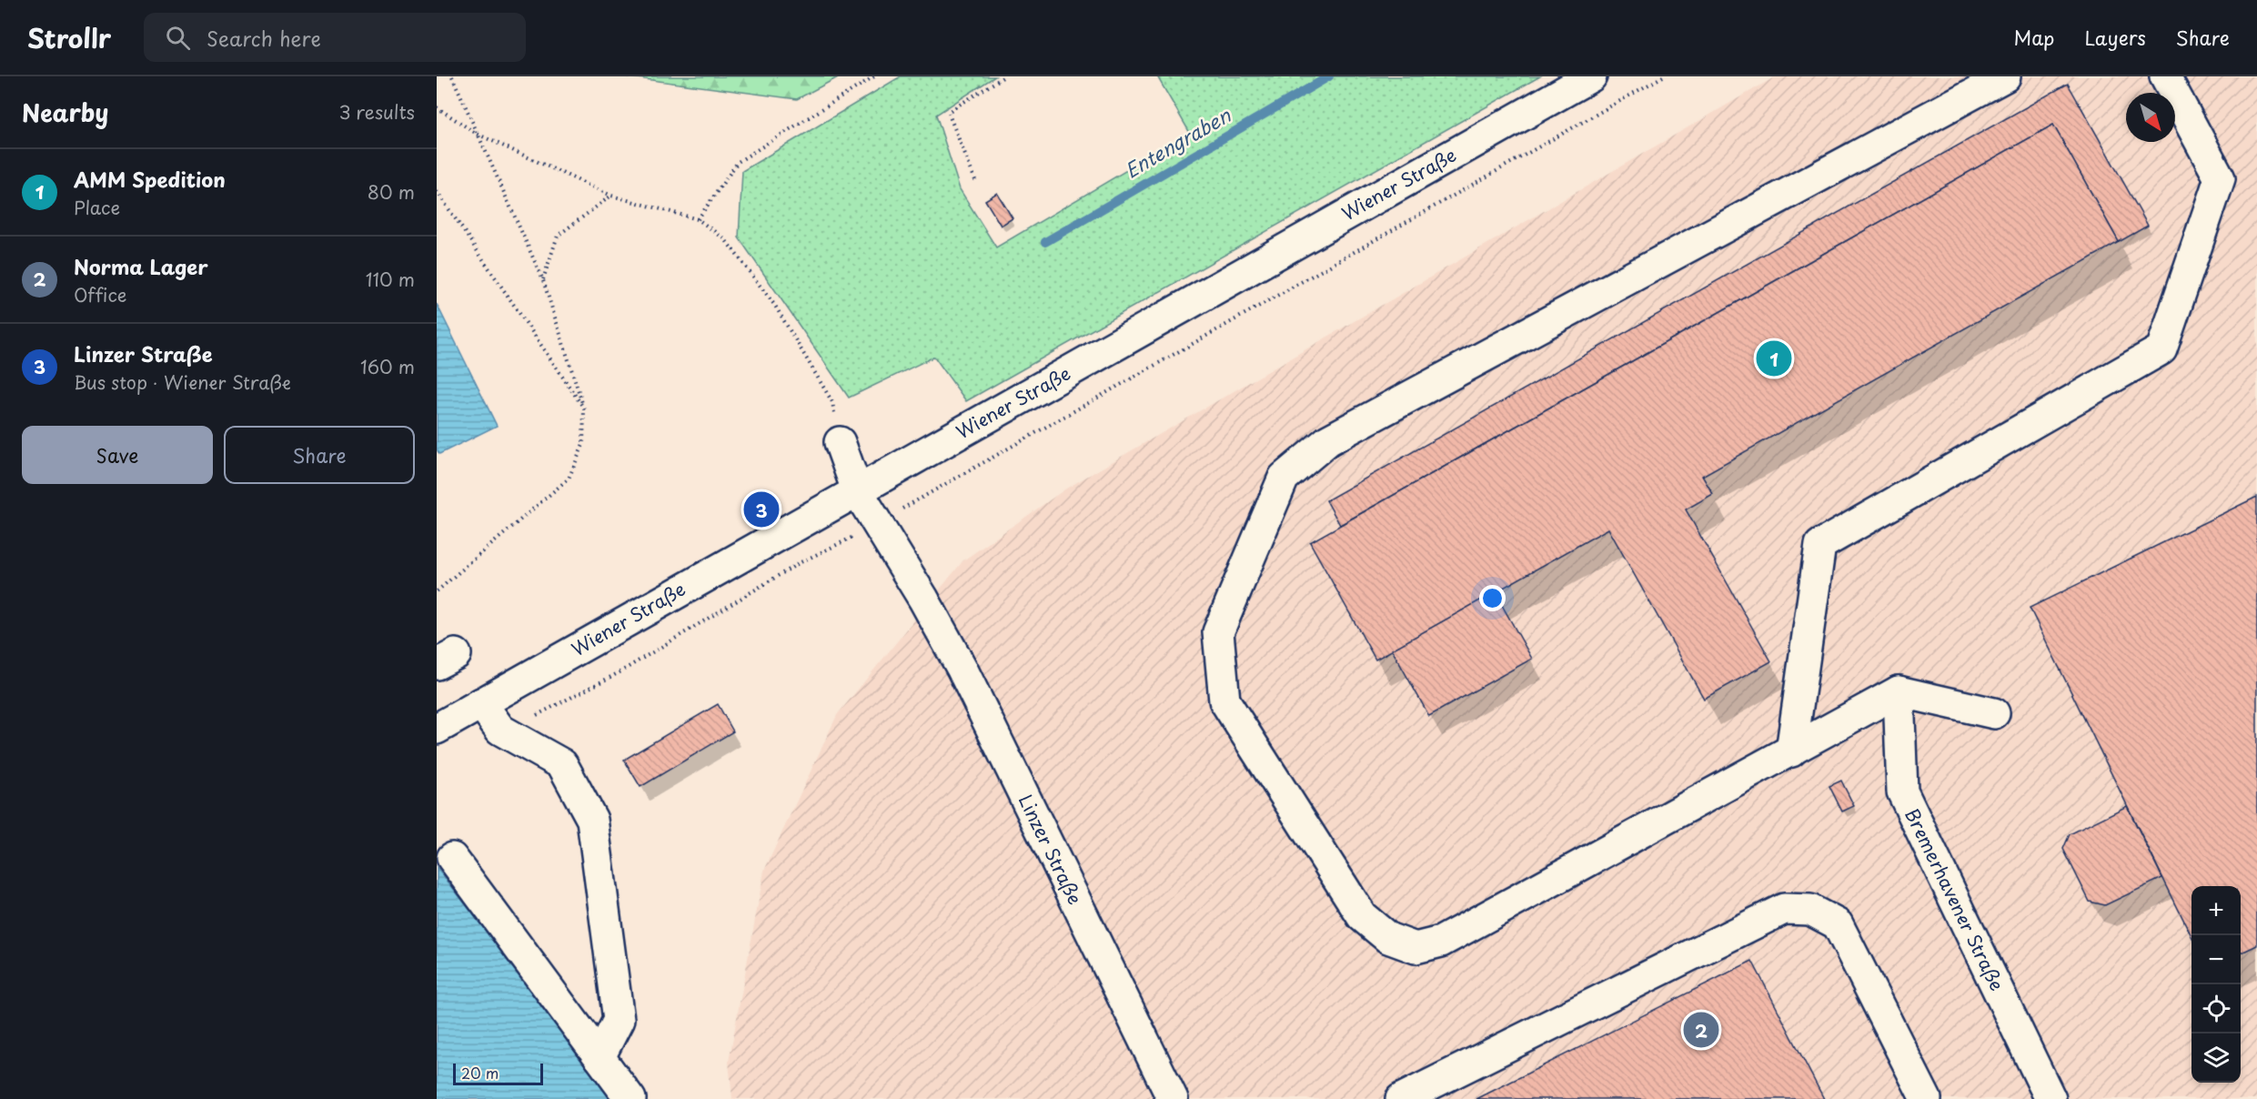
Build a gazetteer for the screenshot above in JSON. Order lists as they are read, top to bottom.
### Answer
{
  "streets": {
    "main road": ["Wiener Straße", "Linzer Straße", "Bremerhavener Straße"]
  },
  "crossings": [
    ["Wiener Straße", "Linzer Straße"]
  ],
  "water": ["Entengraben"],
  "scale_bar": "20 m",
  "north": "bottom right",
  "page": {
    "header": "Strollr",
    "search": "Search here",
    "nav": ["Map", "Layers", "Share"],
    "heading": ["Nearby", "3 results"],
    "list": [
      {
        "mark": "1",
        "name": "AMM Spedition",
        "note": "Place",
        "value": "80 m"
      },
      {
        "mark": "2",
        "name": "Norma Lager",
        "note": "Office",
        "value": "110 m"
      },
      {
        "mark": "3",
        "name": "Linzer Straße",
        "note": "Bus stop · Wiener Straße",
        "value": "160 m"
      }
    ],
    "pins": ["1", "3", "2"],
    "buttons": ["Save", "Share"],
    "map_buttons": ["+", "−"],
    "scale": "20 m"
  }
}
